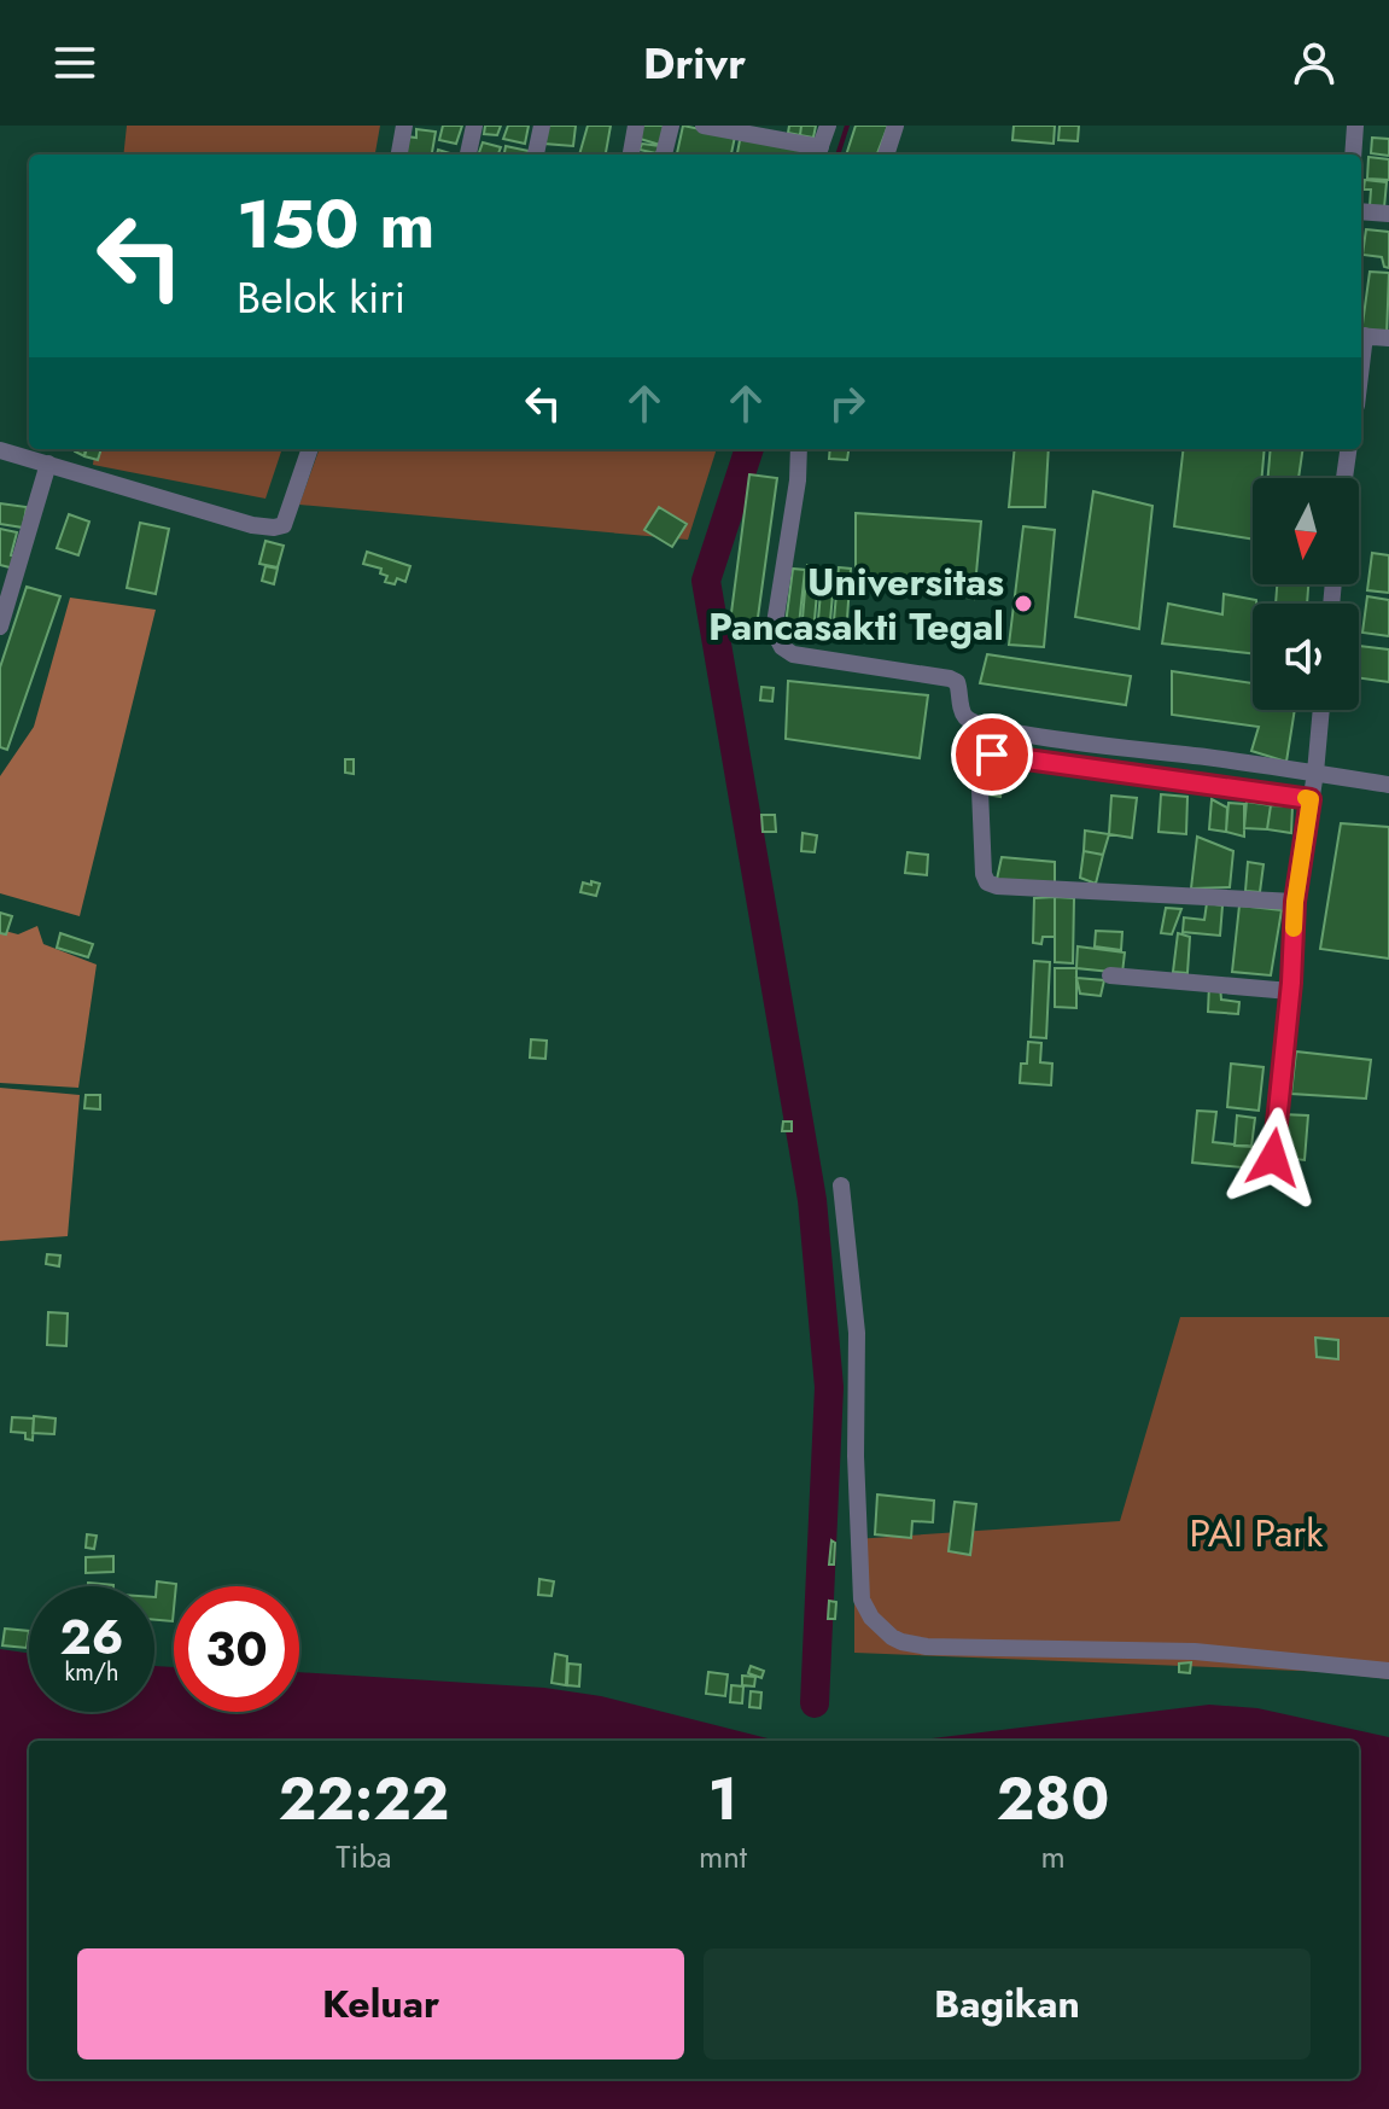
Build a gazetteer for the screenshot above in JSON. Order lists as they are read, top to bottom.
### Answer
{
  "parks": ["PAI Park"],
  "places": ["Universitas Pancasakti Tegal"],
  "north": "bottom",
  "page": {
    "header": "Drivr",
    "turn": ["150 m", "Belok kiri"],
    "speed": "26 km/h",
    "limit": "30",
    "eta": [
      "22:22",
      "Tiba",
      "1",
      "mnt",
      "280",
      "m"
    ],
    "buttons": ["Keluar", "Bagikan"]
  }
}
